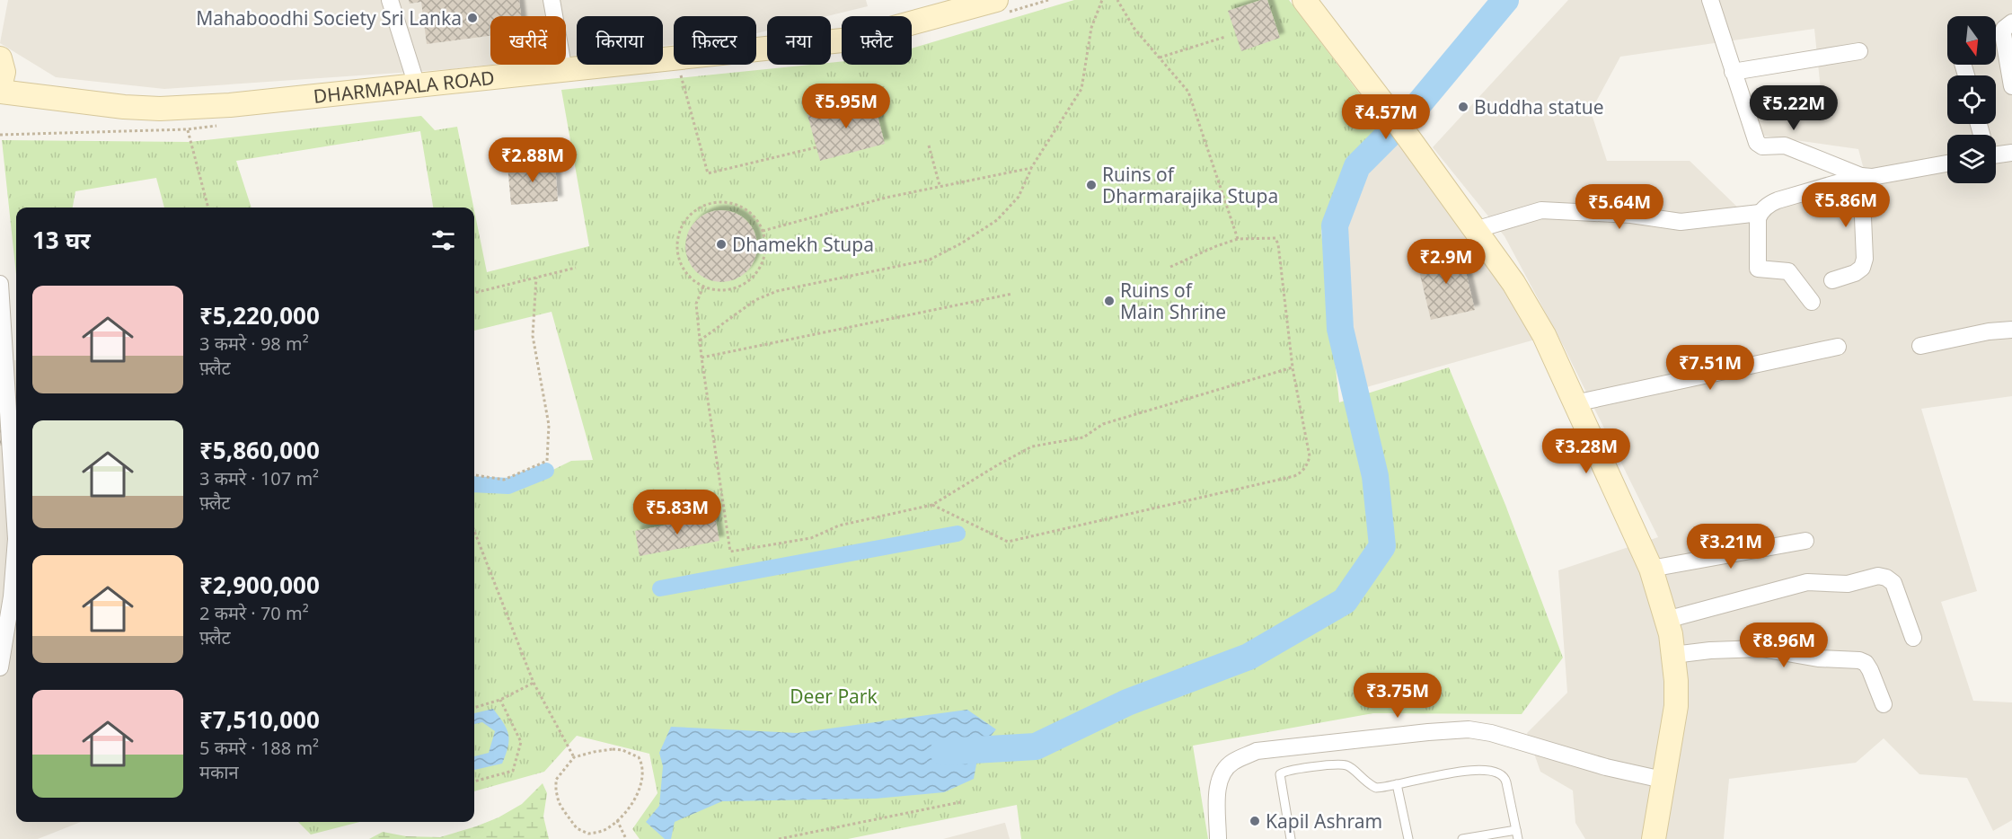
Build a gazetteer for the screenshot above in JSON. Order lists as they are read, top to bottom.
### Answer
{
  "streets": {
    "street": ["DHARMAPALA ROAD"]
  },
  "parks": ["Deer Park"],
  "places": [
    "Mahaboodhi Society Sri Lanka",
    "Buddha statue",
    "Ruins of Dharmarajika Stupa",
    "Dhamekh Stupa",
    "Ruins of Main Shrine",
    "Kapil Ashram"
  ],
  "north": "bottom",
  "page": {
    "chip": [
      "खरीदें",
      "किराया",
      "फ़िल्टर",
      "नया",
      "फ़्लैट"
    ],
    "price": [
      "₹5.95M",
      "₹5.22M",
      "₹4.57M",
      "₹2.88M",
      "₹5.86M",
      "₹5.64M",
      "₹2.9M",
      "₹7.51M",
      "₹3.28M",
      "₹5.83M",
      "₹3.21M",
      "₹8.96M",
      "₹3.75M"
    ],
    "heading": "13 घर",
    "list": [
      {
        "name": "₹5,220,000",
        "note": "3 कमरे · 98 m² · फ़्लैट"
      },
      {
        "name": "₹5,860,000",
        "note": "3 कमरे · 107 m² · फ़्लैट"
      },
      {
        "name": "₹2,900,000",
        "note": "2 कमरे · 70 m² · फ़्लैट"
      },
      {
        "name": "₹7,510,000",
        "note": "5 कमरे · 188 m² · मकान"
      }
    ]
  }
}
